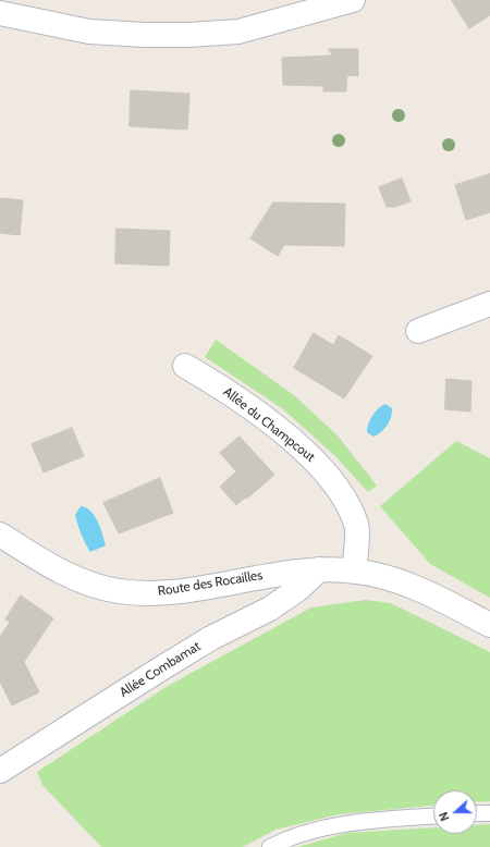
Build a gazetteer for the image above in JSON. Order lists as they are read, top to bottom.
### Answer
{
  "streets": {
    "street": ["Allée du Champcout", "Route des Rocailles", "Allée Combamat"]
  },
  "crossings": [
    ["Allée du Champcout", "Route des Rocailles"],
    ["Route des Rocailles", "Allée Combamat"]
  ],
  "north": "left"
}
